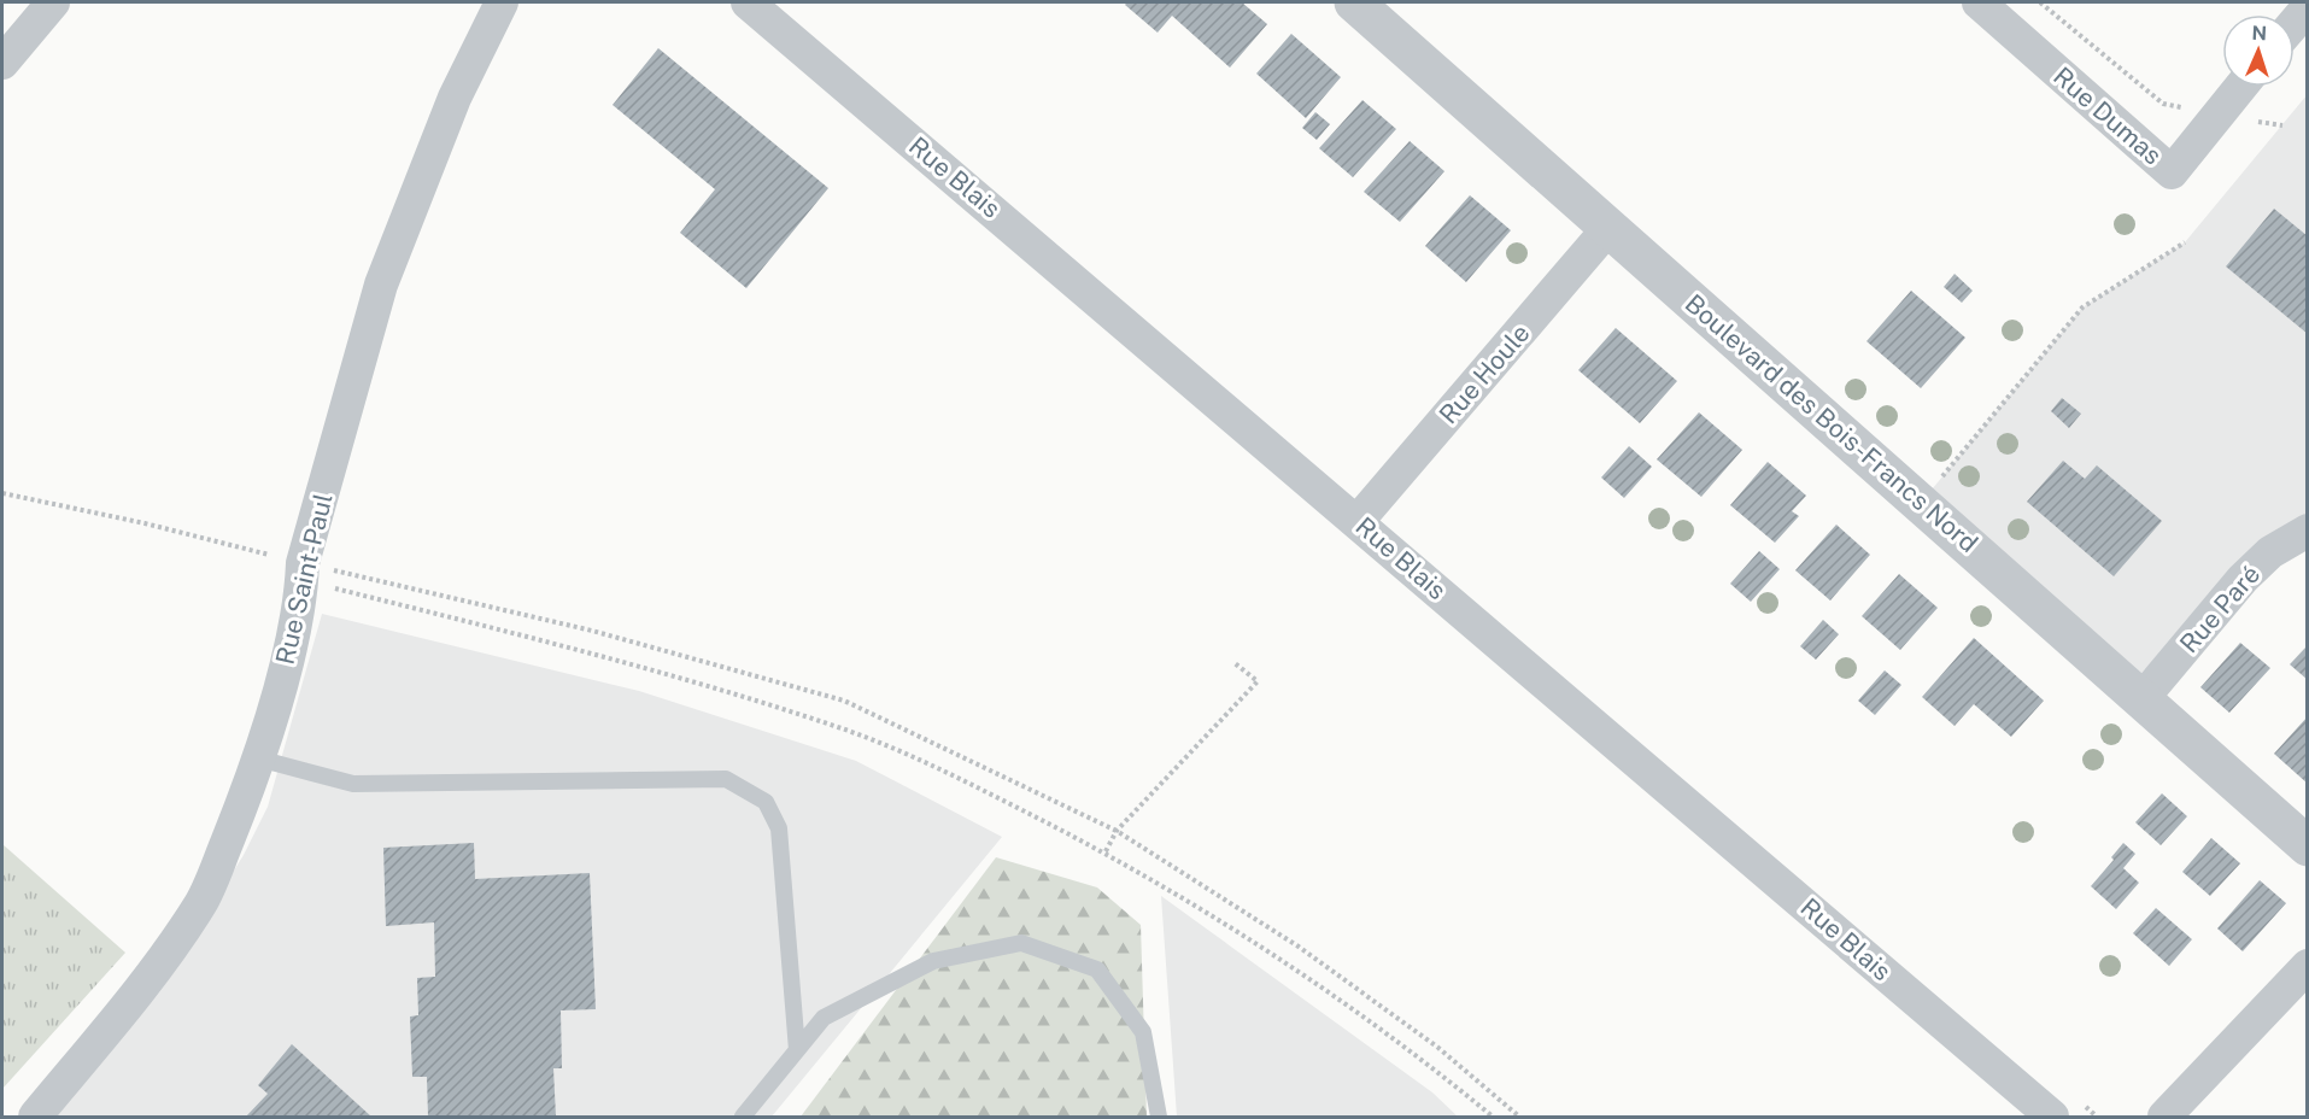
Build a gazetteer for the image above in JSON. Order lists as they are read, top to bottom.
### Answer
{
  "streets": {
    "street": [
      "Rue Dumas",
      "Rue Blais",
      "Rue Houle",
      "Boulevard des Bois-Francs Nord",
      "Rue Saint-Paul",
      "Rue Paré"
    ]
  },
  "crossings": [
    ["Rue Blais", "Rue Houle"],
    ["Rue Houle", "Boulevard des Bois-Francs Nord"],
    ["Boulevard des Bois-Francs Nord", "Rue Paré"]
  ],
  "north": "top"
}
